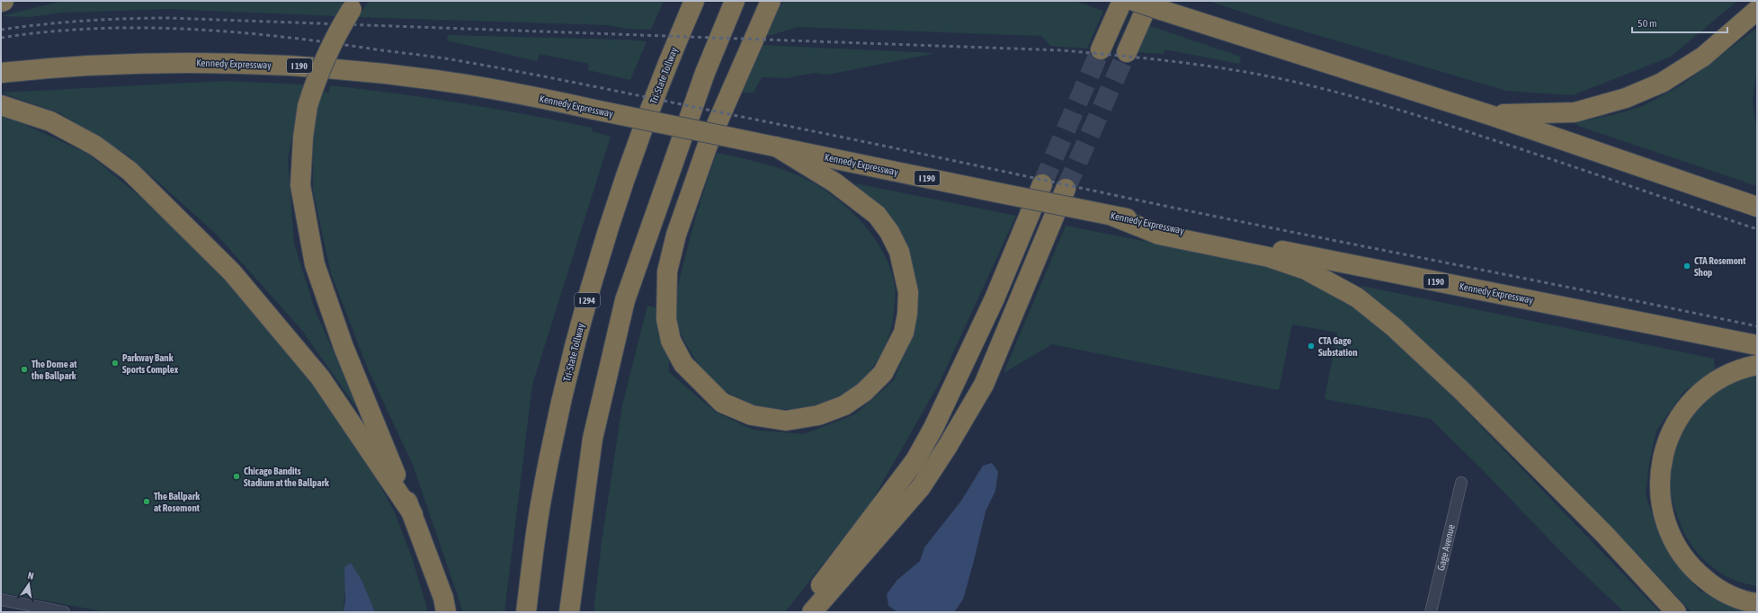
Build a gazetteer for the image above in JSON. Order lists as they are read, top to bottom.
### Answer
{
  "streets": {
    "highway": [
      "Kennedy Expressway",
      "I 190",
      "Tri-State Tollway",
      "I 294"
    ],
    "street": ["Gage Avenue"]
  },
  "places": [
    "CTA Rosemont Shop",
    "CTA Gage Substation",
    "Parkway Bank Sports Complex",
    "The Dome at the Ballpark",
    "Chicago Bandits Stadium at the Ballpark",
    "The Ballpark at Rosemont"
  ],
  "scale_bar": "50 m",
  "north": "top"
}
